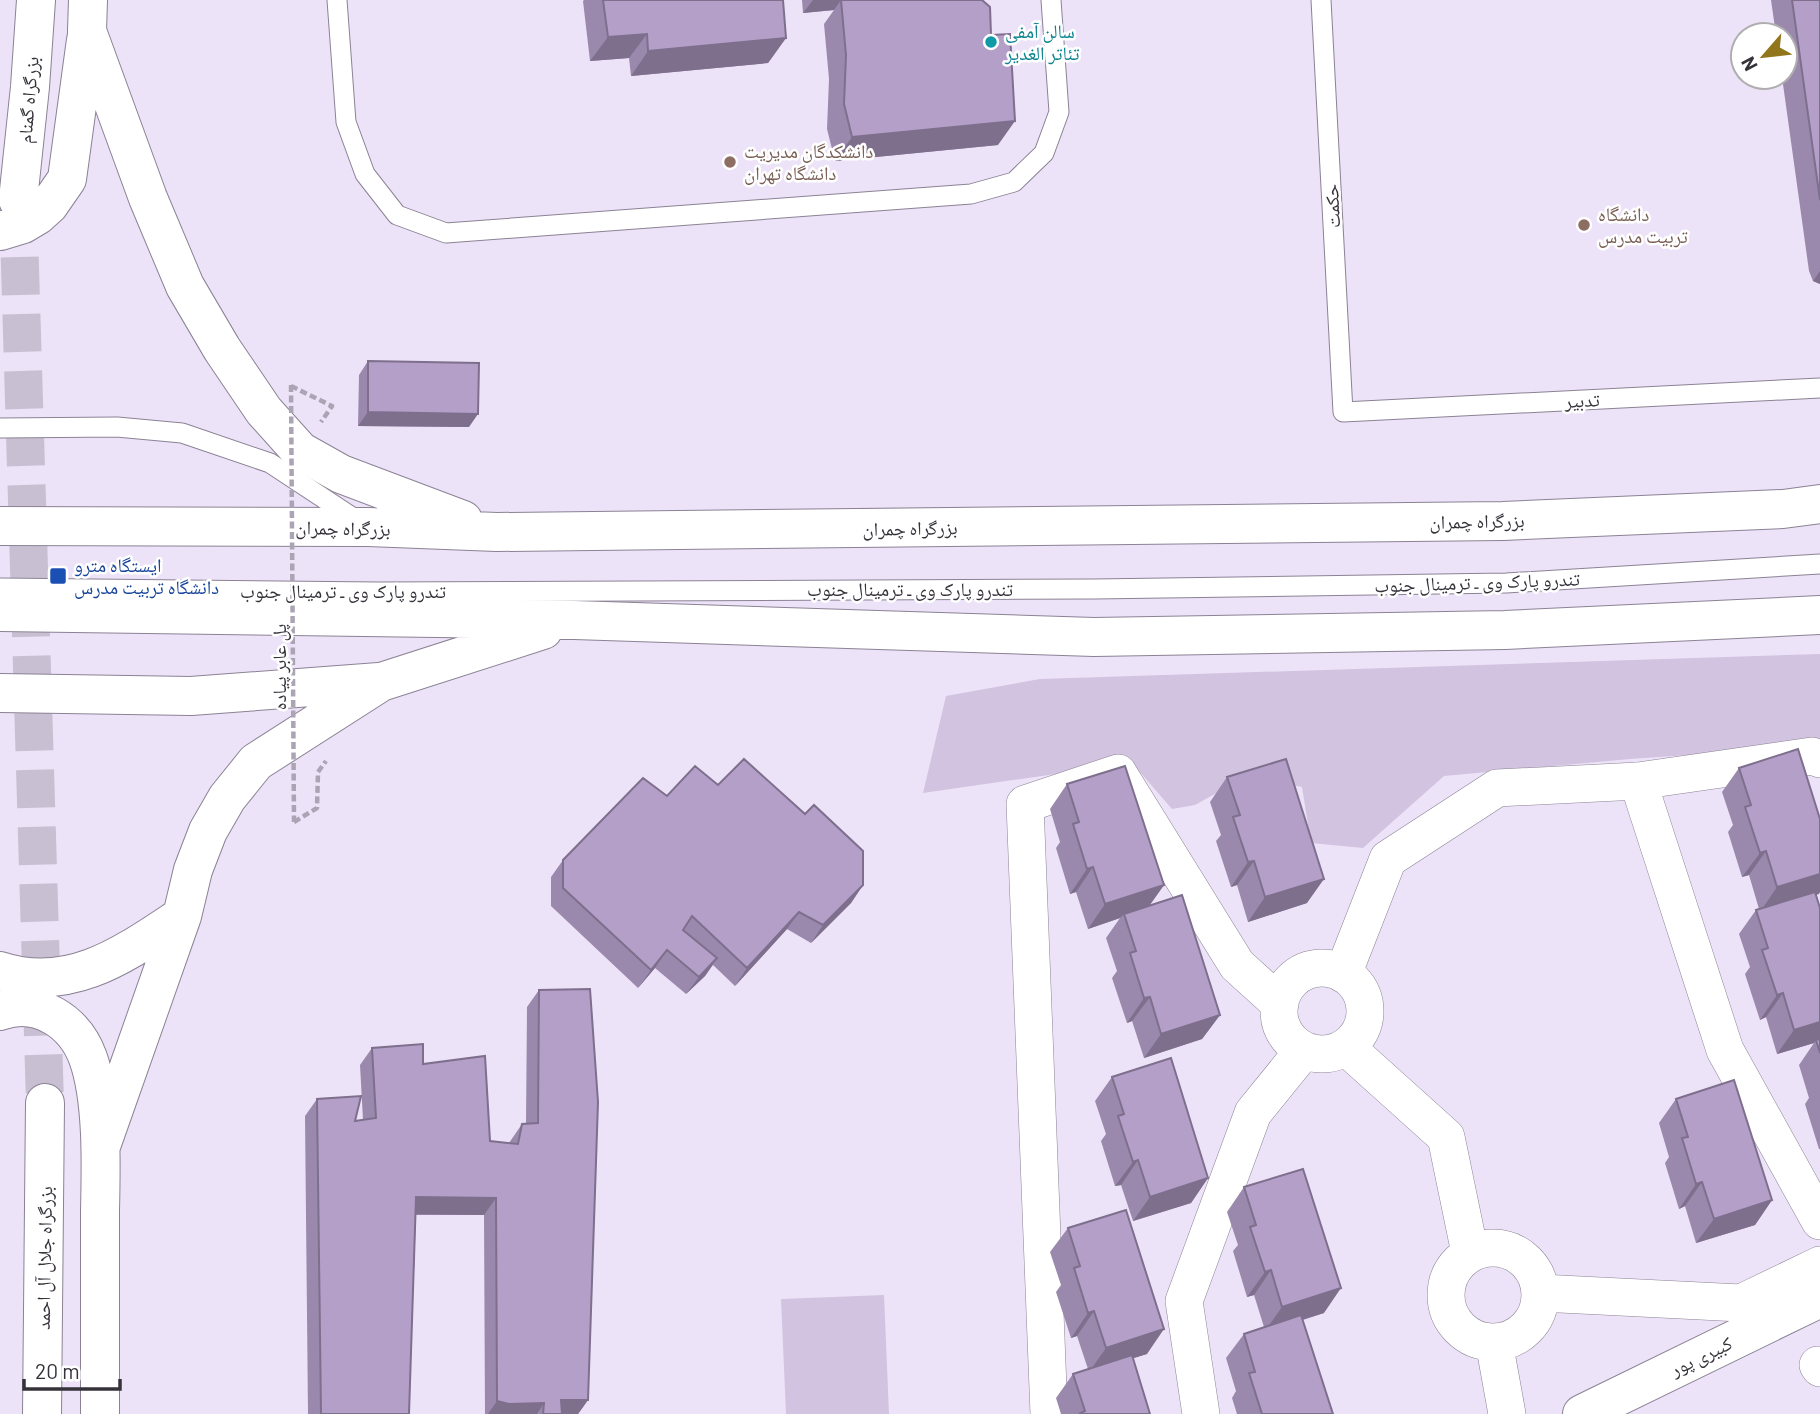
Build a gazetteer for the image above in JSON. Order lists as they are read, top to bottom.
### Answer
{
  "streets": {
    "main road": [
      "بزرگراه گمنام",
      "بزرگراه چمران",
      "بزرگراه جلال آل احمد",
      "کبیری پور"
    ],
    "lane": ["حکمت", "تدبیر", "تندرو پارک وی ـ ترمینال جنوب"],
    "path": ["پل عابر پیاده"]
  },
  "crossings": [
    ["حکمت", "تدبیر"]
  ],
  "places": {
    "other": ["سالن آمفی تئاتر الغدير", "دانشکدگان مدیریت دانشگاه تهران", "دانشگاه تربیت مدرس"],
    "transit": ["ایستگاه مترو دانشگاه تربیت مدرس"]
  },
  "scale_bar": "20 m",
  "north": "bottom left"
}
